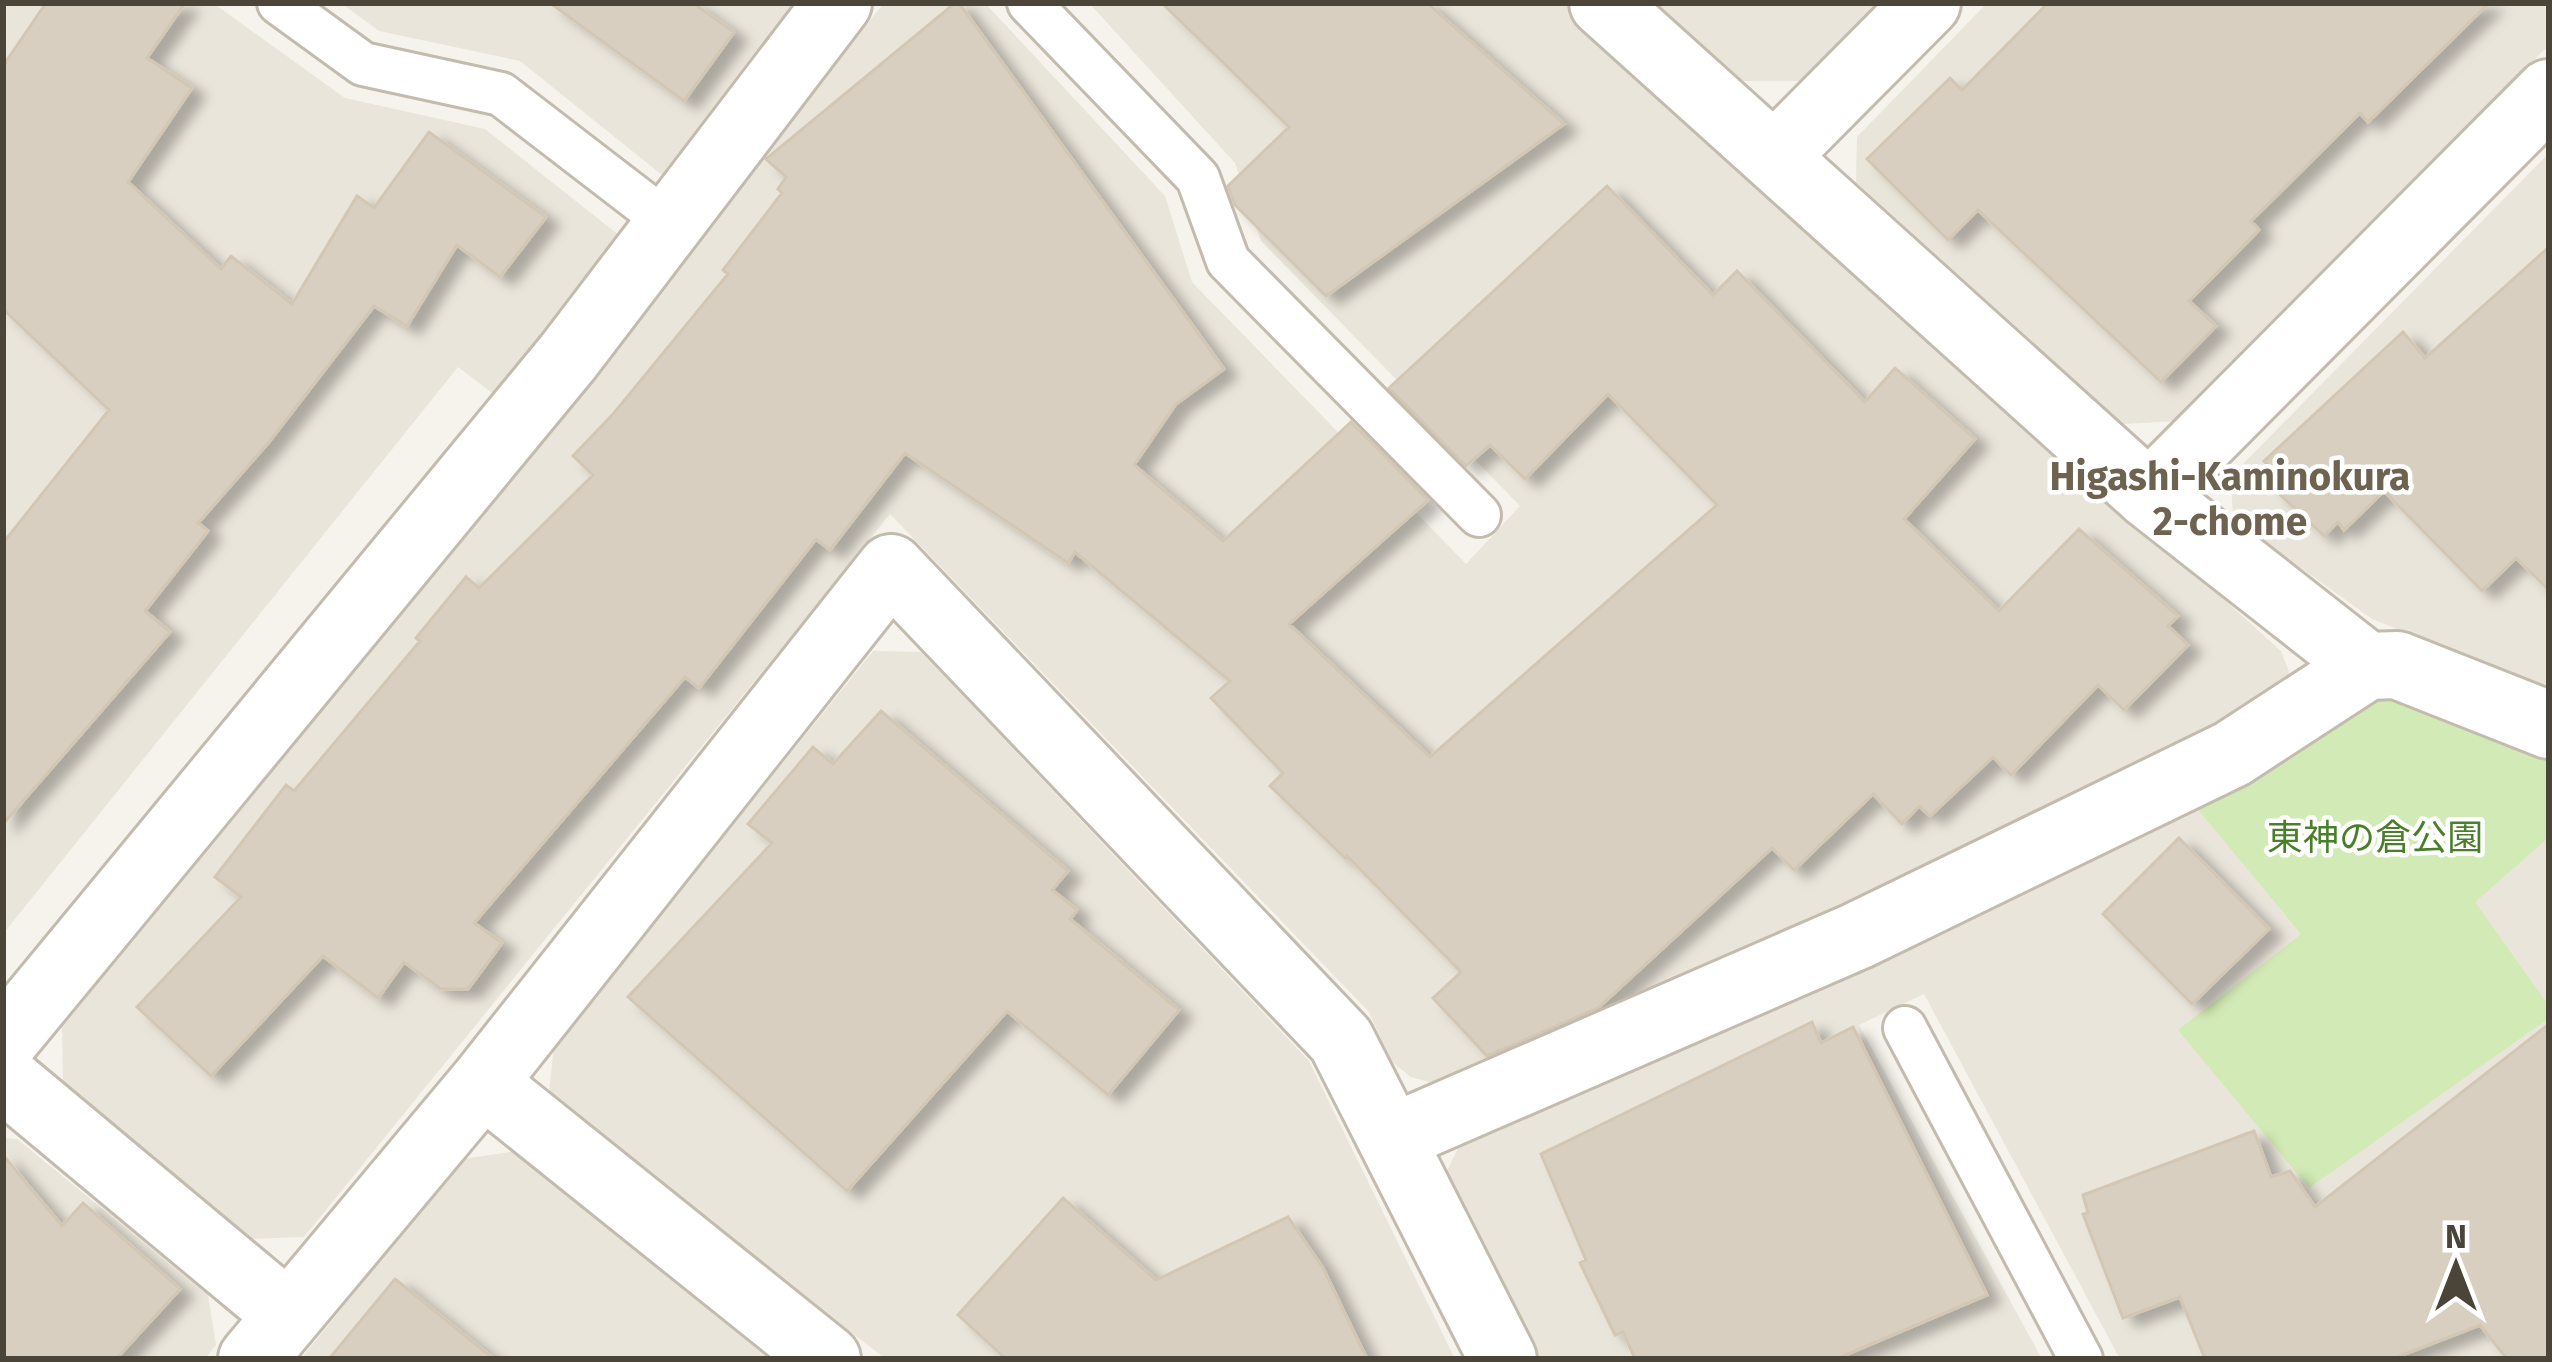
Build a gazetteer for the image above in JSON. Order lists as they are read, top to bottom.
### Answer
{
  "districts": ["Higashi-Kaminokura 2-chome"],
  "parks": ["東神の倉公園"],
  "north": "top"
}
